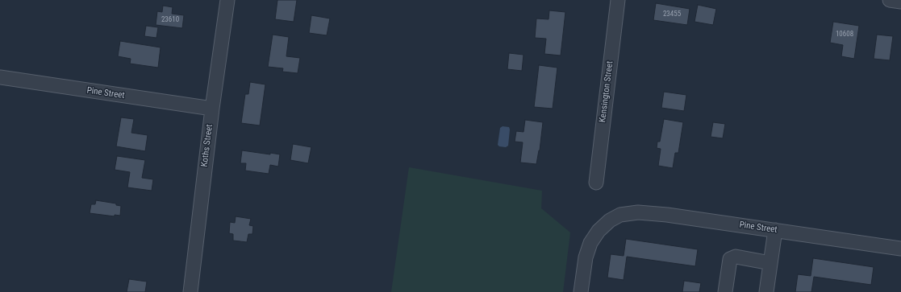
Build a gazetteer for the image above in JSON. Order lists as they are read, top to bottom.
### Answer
{
  "streets": {
    "street": ["Kensington Street", "Pine Street", "Koths Street"]
  },
  "crossings": [
    ["Pine Street", "Koths Street"]
  ],
  "house_numbers": ["23455", "23610", "10608"]
}
